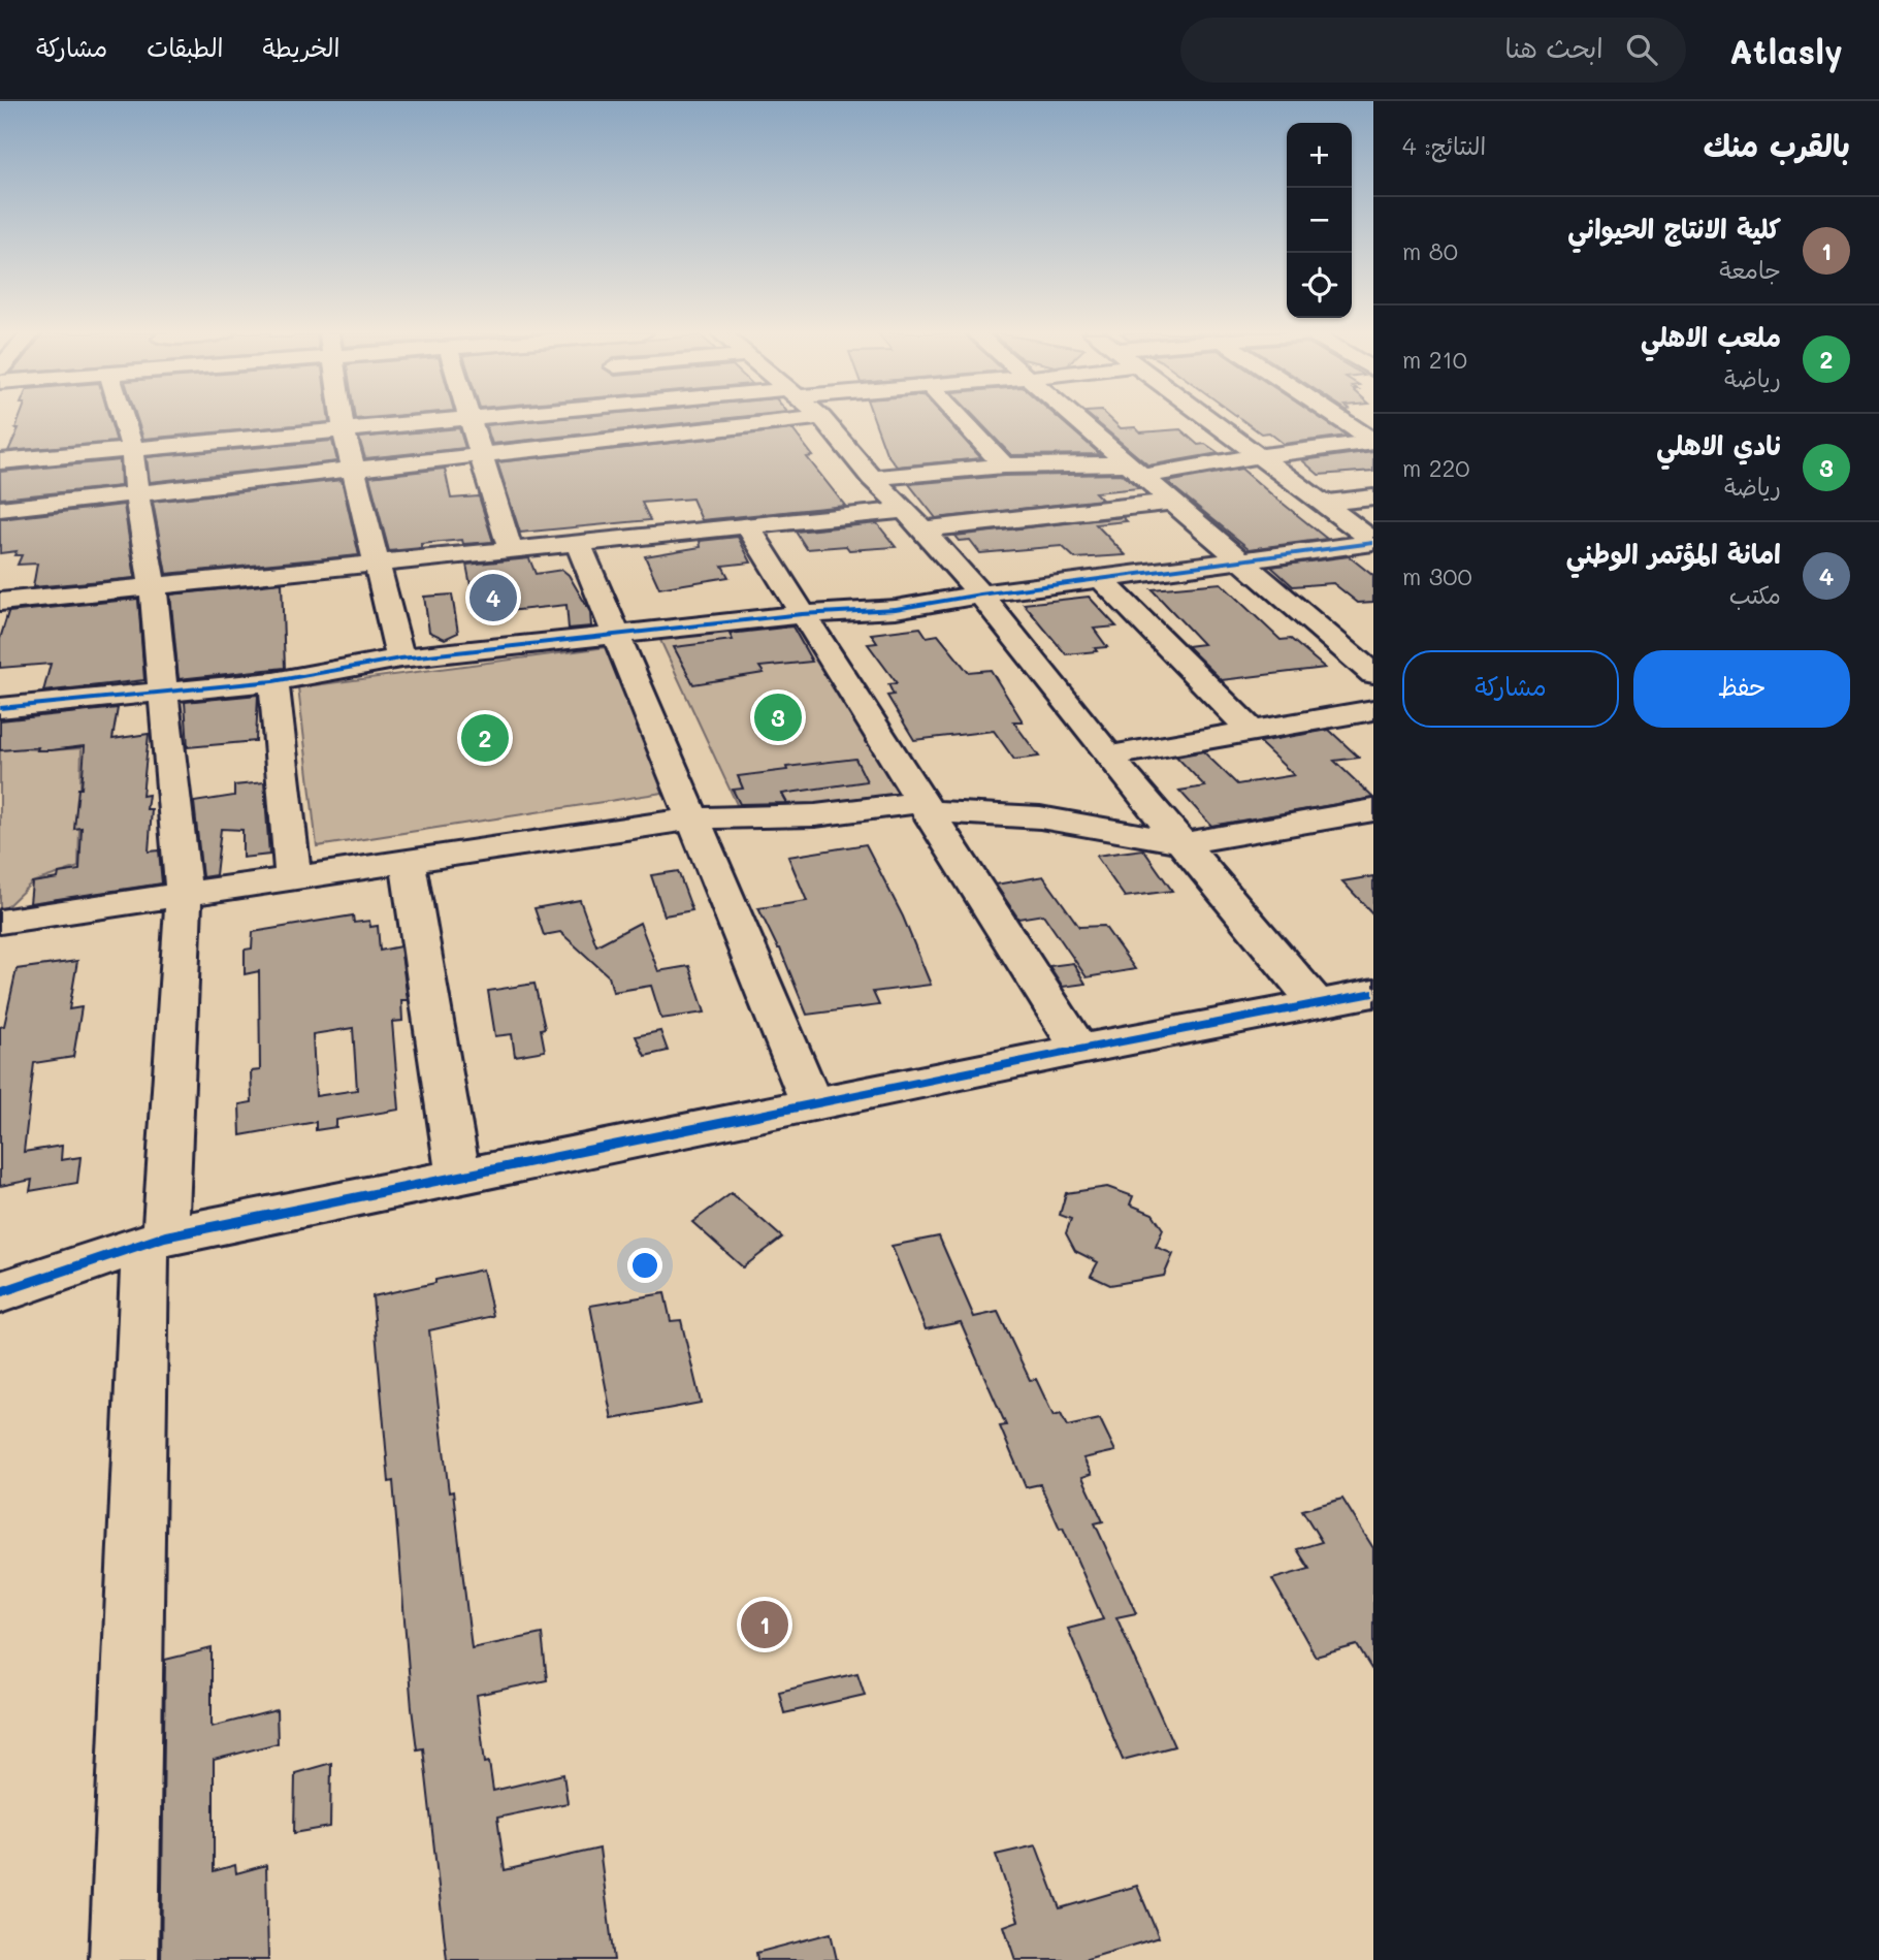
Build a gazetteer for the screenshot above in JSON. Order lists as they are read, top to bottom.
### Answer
{
  "page": {
    "header": "Atlasly",
    "search": "ابحث هنا",
    "nav": ["الخريطة", "الطبقات", "مشاركة"],
    "heading": ["بالقرب منك", "النتائج: 4"],
    "map_buttons": ["+", "−"],
    "list": [
      {
        "mark": "1",
        "name": "كلية الانتاج الحيواني",
        "note": "جامعة",
        "value": "80 m"
      },
      {
        "mark": "2",
        "name": "ملعب الاهلي",
        "note": "رياضة",
        "value": "210 m"
      },
      {
        "mark": "3",
        "name": "نادي الاهلي",
        "note": "رياضة",
        "value": "220 m"
      },
      {
        "mark": "4",
        "name": "امانة المؤتمر الوطني",
        "note": "مكتب",
        "value": "300 m"
      }
    ],
    "pins": [
      "4",
      "3",
      "2",
      "1"
    ],
    "buttons": ["حفظ", "مشاركة"]
  }
}
